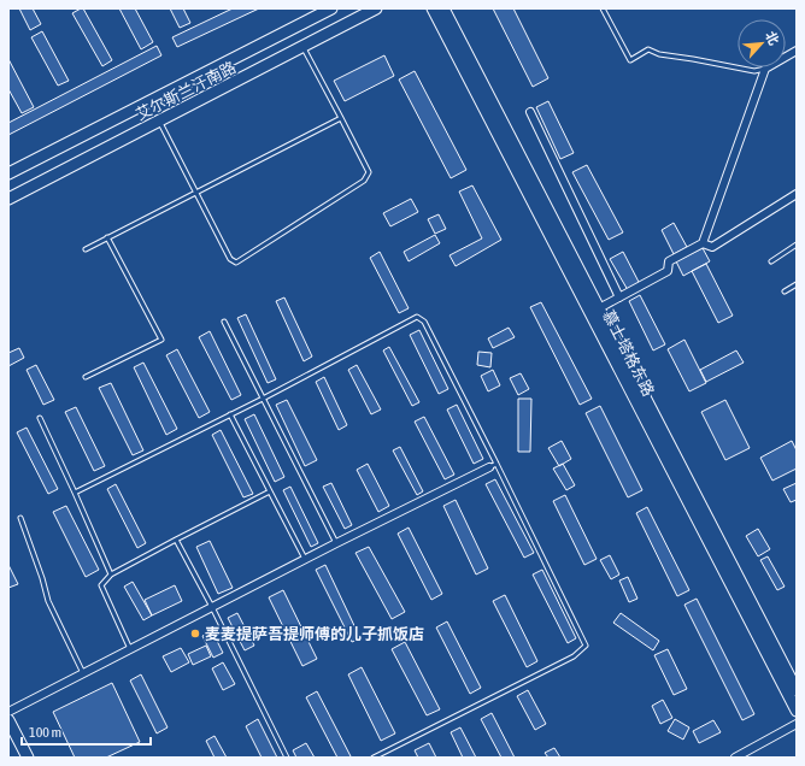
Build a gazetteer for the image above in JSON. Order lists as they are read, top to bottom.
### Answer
{
  "streets": {
    "main road": ["艾尔斯兰汗南路", "慕士塔格东路"]
  },
  "places": ["麦麦提萨吾提师傅的儿子抓饭店"],
  "scale_bar": "100 m",
  "north": "top right"
}
